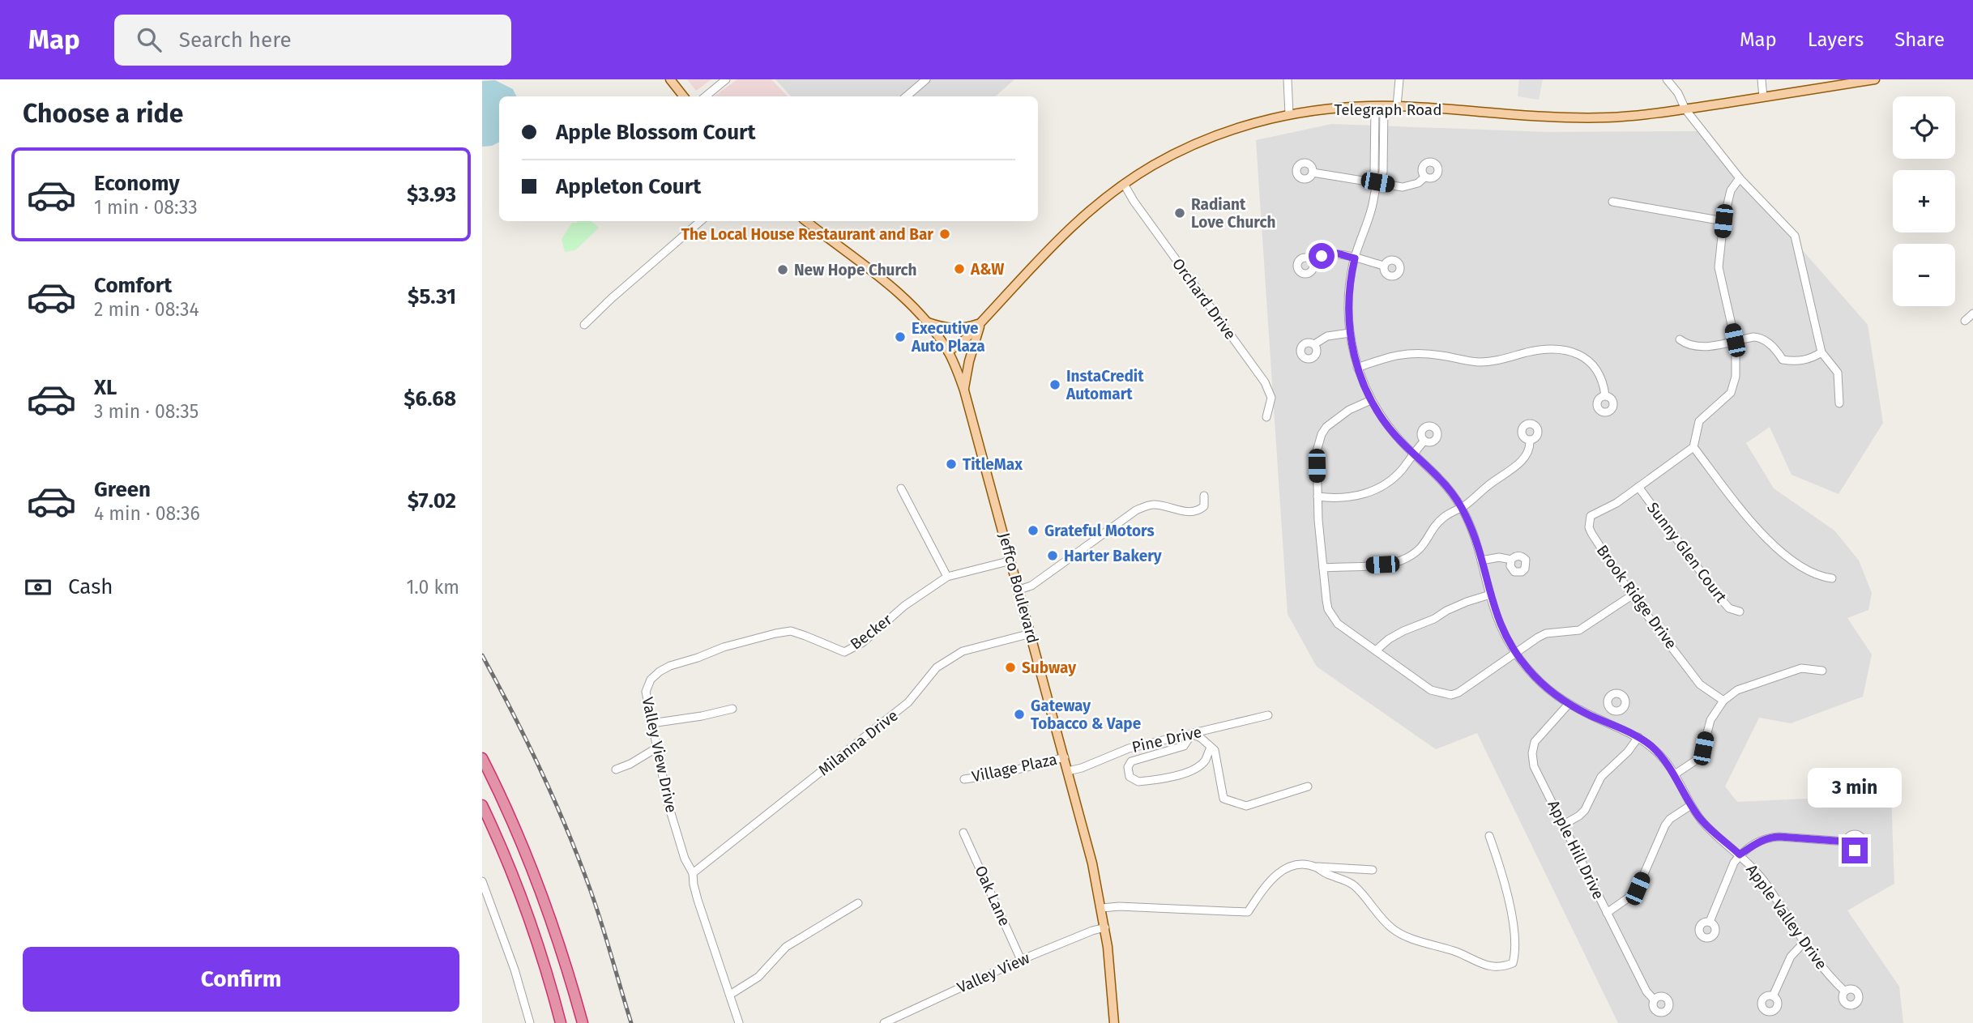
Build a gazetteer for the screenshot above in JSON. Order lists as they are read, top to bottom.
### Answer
{
  "streets": {
    "main road": ["Telegraph Road", "Jeffco Boulevard"],
    "street": [
      "Orchard Drive",
      "Sunny Glen Court",
      "Brook Ridge Drive",
      "Becker",
      "Pine Drive",
      "Milanna Drive",
      "Valley View Drive",
      "Village Plaza",
      "Apple Hill Drive",
      "Oak Lane",
      "Apple Valley Drive",
      "Valley View"
    ]
  },
  "crossings": [
    ["Telegraph Road", "Orchard Drive"],
    ["Telegraph Road", "Jeffco Boulevard"],
    ["Telegraph Road", "Apple Valley Drive"],
    ["Sunny Glen Court", "Brook Ridge Drive"],
    ["Jeffco Boulevard", "Becker"],
    ["Jeffco Boulevard", "Pine Drive"],
    ["Jeffco Boulevard", "Milanna Drive"],
    ["Jeffco Boulevard", "Village Plaza"],
    ["Jeffco Boulevard", "Valley View"],
    ["Becker", "Valley View Drive"],
    ["Milanna Drive", "Valley View Drive"],
    ["Apple Hill Drive", "Apple Valley Drive"],
    ["Oak Lane", "Valley View"]
  ],
  "places": [
    "Radiant Love Church",
    "The Local House Restaurant and Bar",
    "A&W",
    "New Hope Church",
    "Executive Auto Plaza",
    "InstaCredit Automart",
    "TitleMax",
    "Grateful Motors",
    "Harter Bakery",
    "Subway",
    "Gateway Tobacco & Vape"
  ],
  "page": {
    "header": "Map",
    "search": "Search here",
    "nav": ["Map", "Layers", "Share"],
    "heading": "Choose a ride",
    "map_buttons": ["+", "−"],
    "banner": ["Apple Blossom Court", "Appleton Court"],
    "list": [
      {
        "name": "Economy",
        "note": "1 min · 08:33",
        "value": "$3.93"
      },
      {
        "name": "Comfort",
        "note": "2 min · 08:34",
        "value": "$5.31"
      },
      {
        "name": "XL",
        "note": "3 min · 08:35",
        "value": "$6.68"
      },
      {
        "name": "Green",
        "note": "4 min · 08:36",
        "value": "$7.02"
      }
    ],
    "pay": ["Cash", "1.0 km"],
    "bubble": "3 min",
    "buttons": "Confirm"
  }
}
